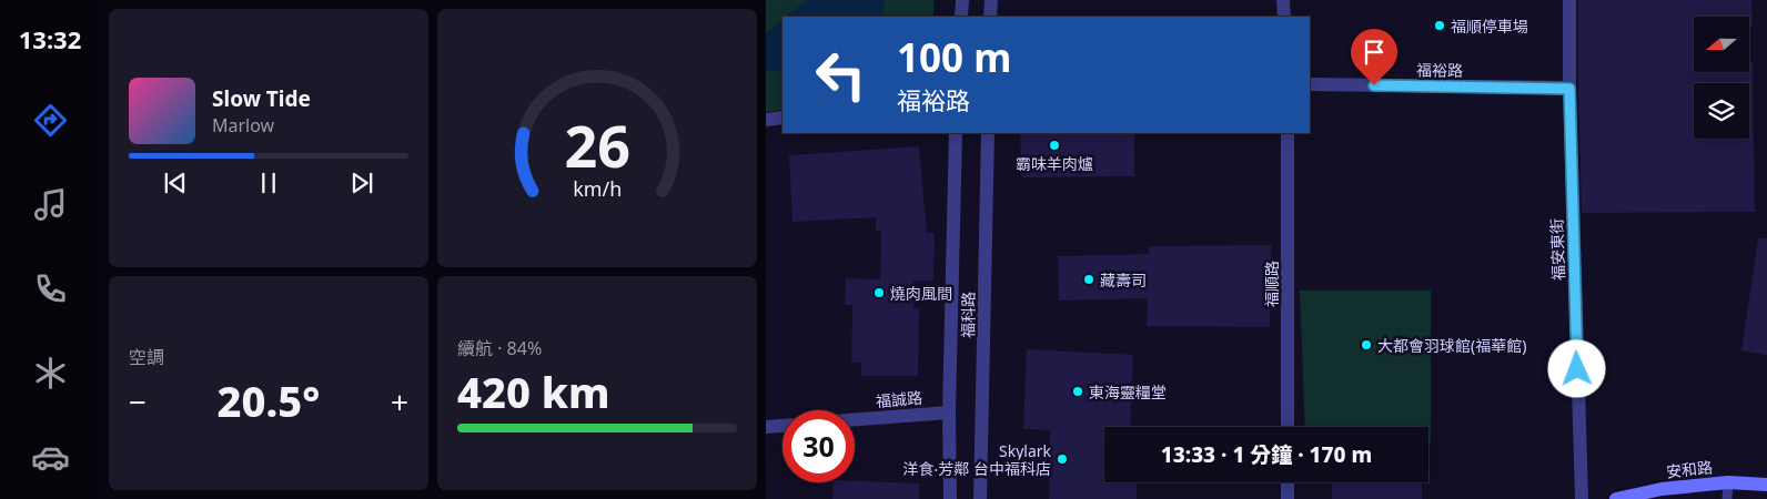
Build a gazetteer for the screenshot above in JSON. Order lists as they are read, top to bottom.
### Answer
{
  "streets": {
    "main road": ["安和路"],
    "street": [
      "福裕路",
      "福安東街",
      "福順路",
      "福科路",
      "福誠路"
    ]
  },
  "crossings": [
    ["福裕路", "福安東街"],
    ["福科路", "福誠路"]
  ],
  "places": [
    "福順停車場",
    "霸味羊肉爐",
    "藏壽司",
    "燒肉風間",
    "大都會羽球館(福華館)",
    "東海靈糧堂",
    "Skylark 洋食‧芳鄰 台中福科店"
  ],
  "north": "left",
  "page": {
    "tabs": "13:32",
    "turn": ["100 m", "福裕路"],
    "song": ["Slow Tide", "Marlow"],
    "tile": [
      "空調",
      ["續航 · 84%", "420 km"]
    ],
    "heat": ["−", "20.5°", "+"],
    "limit": "30",
    "trip": "13:33 · 1 分鐘 · 170 m",
    "gauge": ["26", "km/h"]
  }
}
